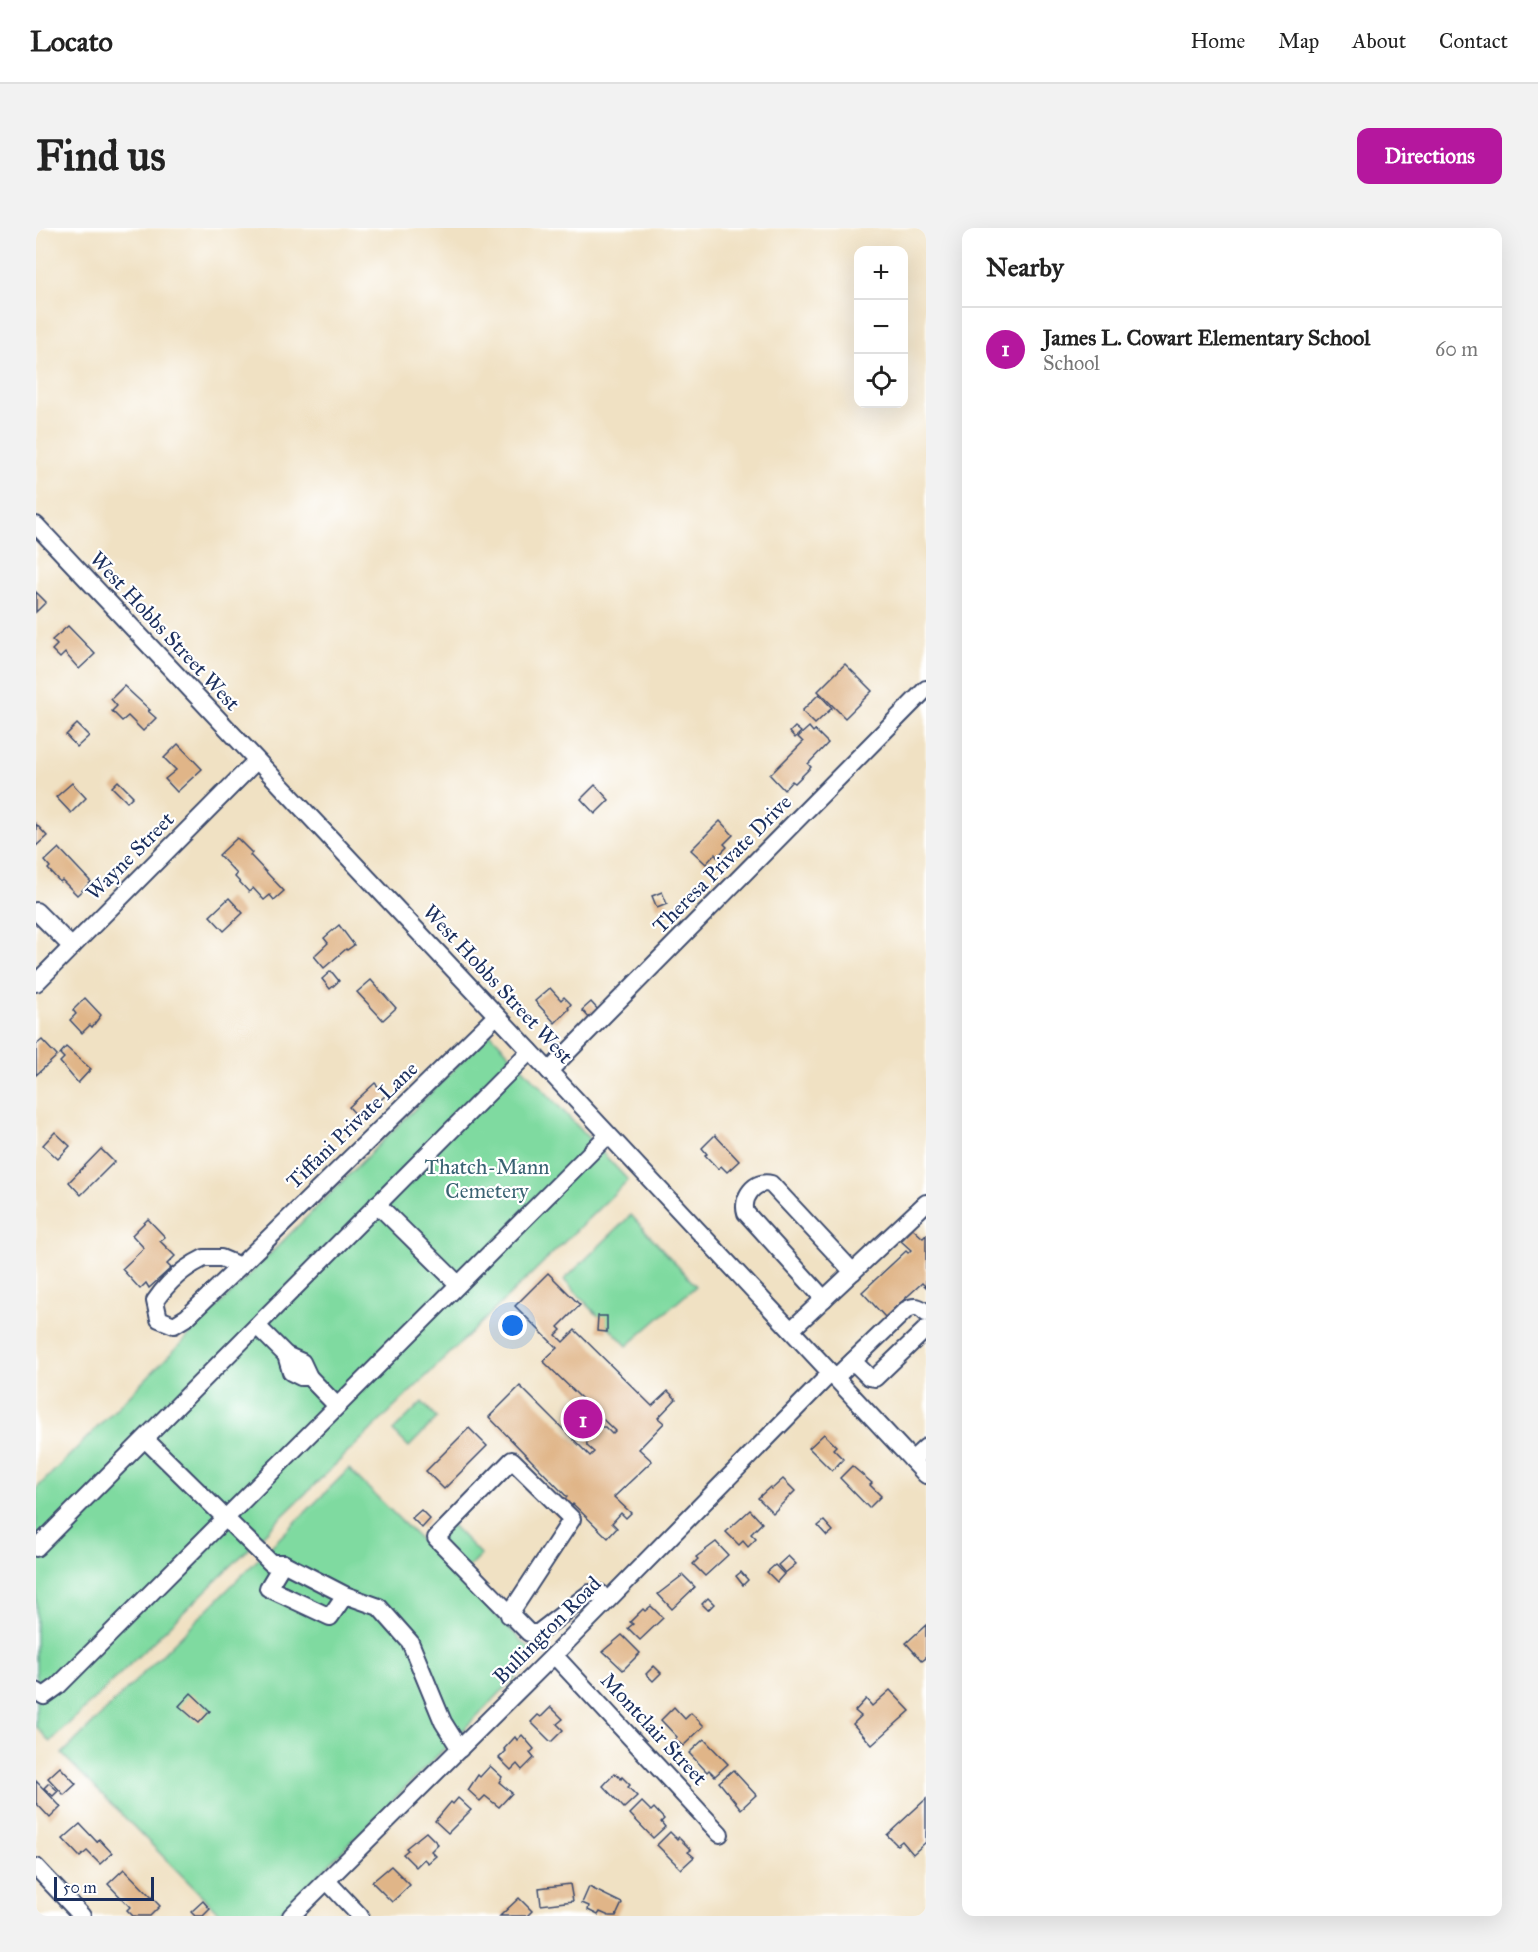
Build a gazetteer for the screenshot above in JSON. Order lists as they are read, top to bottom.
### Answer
{
  "streets": {
    "street": [
      "West Hobbs Street West",
      "Wayne Street",
      "Theresa Private Drive",
      "Tiffani Private Lane",
      "Bullington Road",
      "Montclair Street"
    ]
  },
  "crossings": [
    ["West Hobbs Street West", "Wayne Street"],
    ["West Hobbs Street West", "Theresa Private Drive"],
    ["West Hobbs Street West", "Tiffani Private Lane"],
    ["West Hobbs Street West", "Bullington Road"],
    ["Bullington Road", "Montclair Street"]
  ],
  "parks": ["Thatch-Mann Cemetery"],
  "scale_bar": "50 m",
  "page": {
    "header": "Locato",
    "nav": [
      "Home",
      "Map",
      "About",
      "Contact"
    ],
    "buttons": "Directions",
    "title": "Find us",
    "heading": "Nearby",
    "map_buttons": ["+", "−"],
    "list": [
      {
        "mark": "1",
        "name": "James L. Cowart Elementary School",
        "note": "School",
        "value": "60 m"
      }
    ],
    "pins": "1",
    "scale": "50 m"
  }
}
